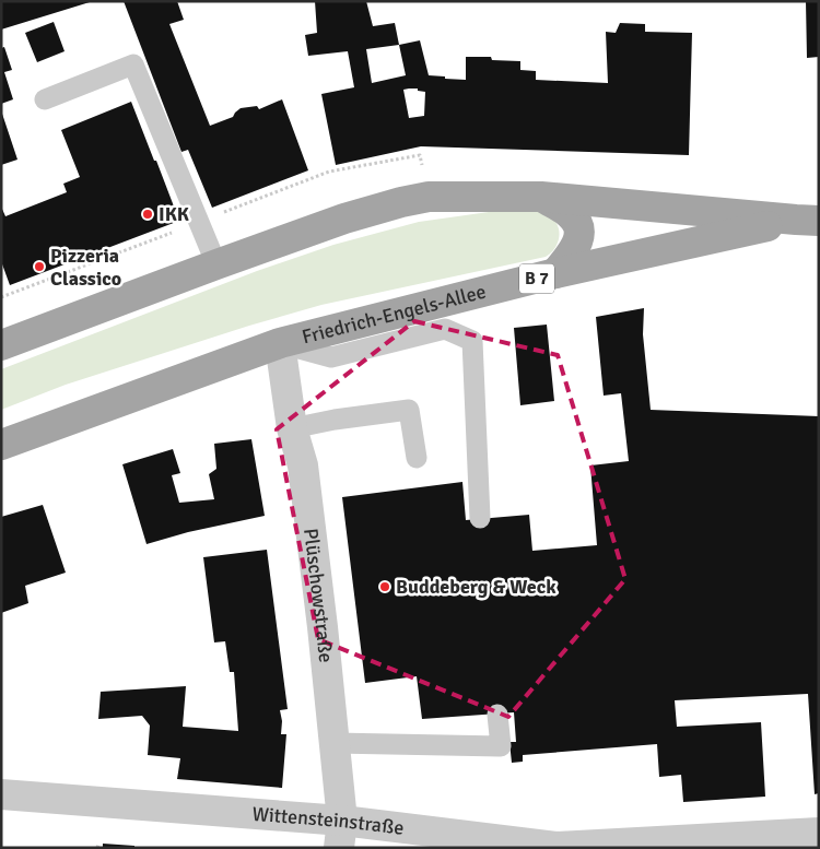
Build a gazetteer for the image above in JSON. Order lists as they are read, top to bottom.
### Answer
{
  "streets": {
    "main road": ["B 7", "Friedrich-Engels-Allee"],
    "street": ["Plüschowstraße", "Wittensteinstraße"]
  },
  "crossings": [
    ["Friedrich-Engels-Allee", "Plüschowstraße"],
    ["Plüschowstraße", "Wittensteinstraße"]
  ],
  "places": ["IKK", "Pizzeria Classico", "Buddeberg & Weck"]
}
